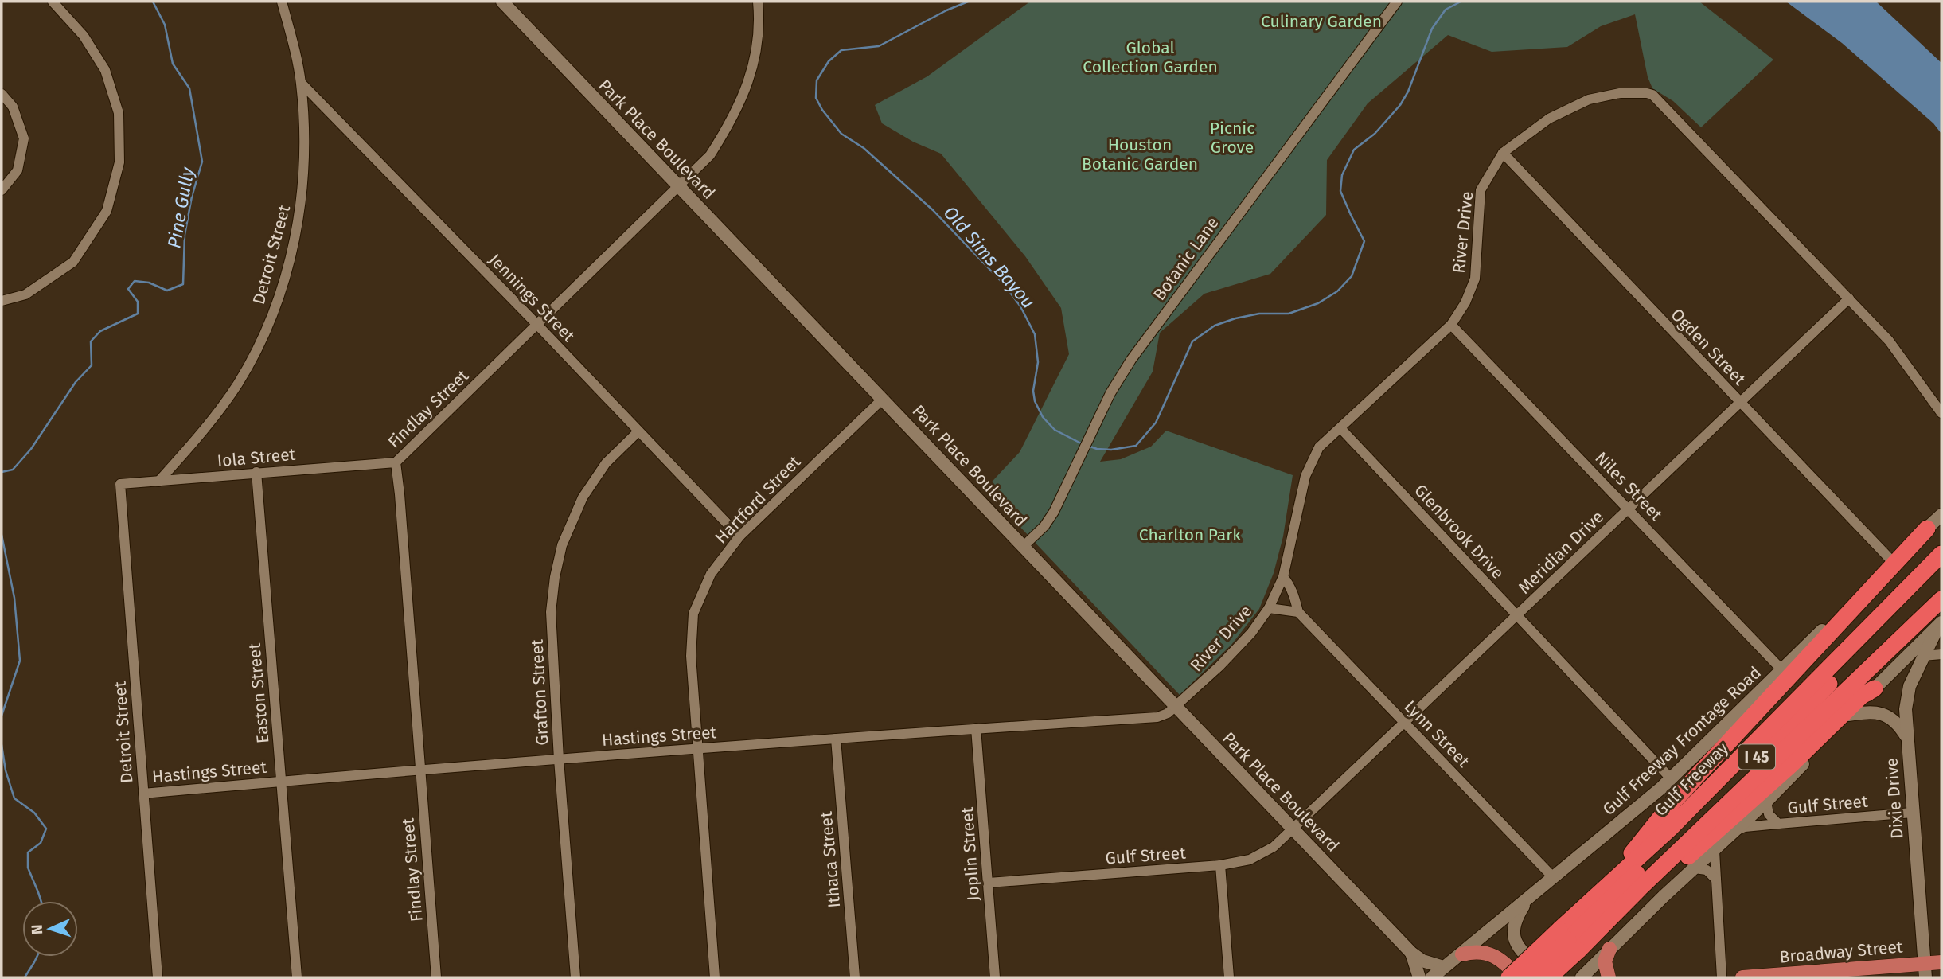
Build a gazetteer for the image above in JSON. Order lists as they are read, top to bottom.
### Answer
{
  "streets": {
    "highway": ["I 45", "Gulf Freeway"],
    "main road": ["Broadway Street"],
    "street": [
      "Park Place Boulevard",
      "River Drive",
      "Detroit Street",
      "Botanic Lane",
      "Jennings Street",
      "Ogden Street",
      "Findlay Street",
      "Iola Street",
      "Niles Street",
      "Hartford Street",
      "Glenbrook Drive",
      "Meridian Drive",
      "Grafton Street",
      "Easton Street",
      "Lynn Street",
      "Hastings Street",
      "Gulf Freeway Frontage Road",
      "Dixie Drive",
      "Gulf Street",
      "Joplin Street",
      "Ithaca Street"
    ]
  },
  "crossings": [
    ["Park Place Boulevard", "River Drive"],
    ["Park Place Boulevard", "Botanic Lane"],
    ["Park Place Boulevard", "Findlay Street"],
    ["Park Place Boulevard", "Hartford Street"],
    ["Park Place Boulevard", "Meridian Drive"],
    ["Park Place Boulevard", "Hastings Street"],
    ["Park Place Boulevard", "Gulf Freeway Frontage Road"],
    ["Park Place Boulevard", "Gulf Street"],
    ["River Drive", "Ogden Street"],
    ["River Drive", "Niles Street"],
    ["River Drive", "Glenbrook Drive"],
    ["River Drive", "Meridian Drive"],
    ["River Drive", "Lynn Street"],
    ["River Drive", "Hastings Street"],
    ["Detroit Street", "Jennings Street"],
    ["Detroit Street", "Iola Street"],
    ["Detroit Street", "Hastings Street"],
    ["Jennings Street", "Findlay Street"],
    ["Jennings Street", "Hartford Street"],
    ["Jennings Street", "Grafton Street"],
    ["Ogden Street", "Meridian Drive"],
    ["Ogden Street", "Gulf Freeway Frontage Road"],
    ["Findlay Street", "Iola Street"],
    ["Findlay Street", "Hastings Street"],
    ["Iola Street", "Easton Street"],
    ["Niles Street", "Meridian Drive"],
    ["Niles Street", "Gulf Freeway Frontage Road"],
    ["Hartford Street", "Hastings Street"],
    ["Glenbrook Drive", "Meridian Drive"],
    ["Glenbrook Drive", "Gulf Freeway Frontage Road"],
    ["Meridian Drive", "Lynn Street"],
    ["Meridian Drive", "Gulf Street"],
    ["Grafton Street", "Hastings Street"],
    ["Easton Street", "Hastings Street"],
    ["Lynn Street", "Gulf Freeway Frontage Road"],
    ["Hastings Street", "Joplin Street"],
    ["Hastings Street", "Ithaca Street"],
    ["Dixie Drive", "Gulf Street"],
    ["Dixie Drive", "Broadway Street"],
    ["Gulf Street", "Joplin Street"]
  ],
  "water": ["Pine Gully", "Old Sims Bayou"],
  "parks": [
    "Culinary Garden",
    "Global Collection Garden",
    "Picnic Grove",
    "Houston Botanic Garden",
    "Charlton Park"
  ],
  "north": "left"
}
